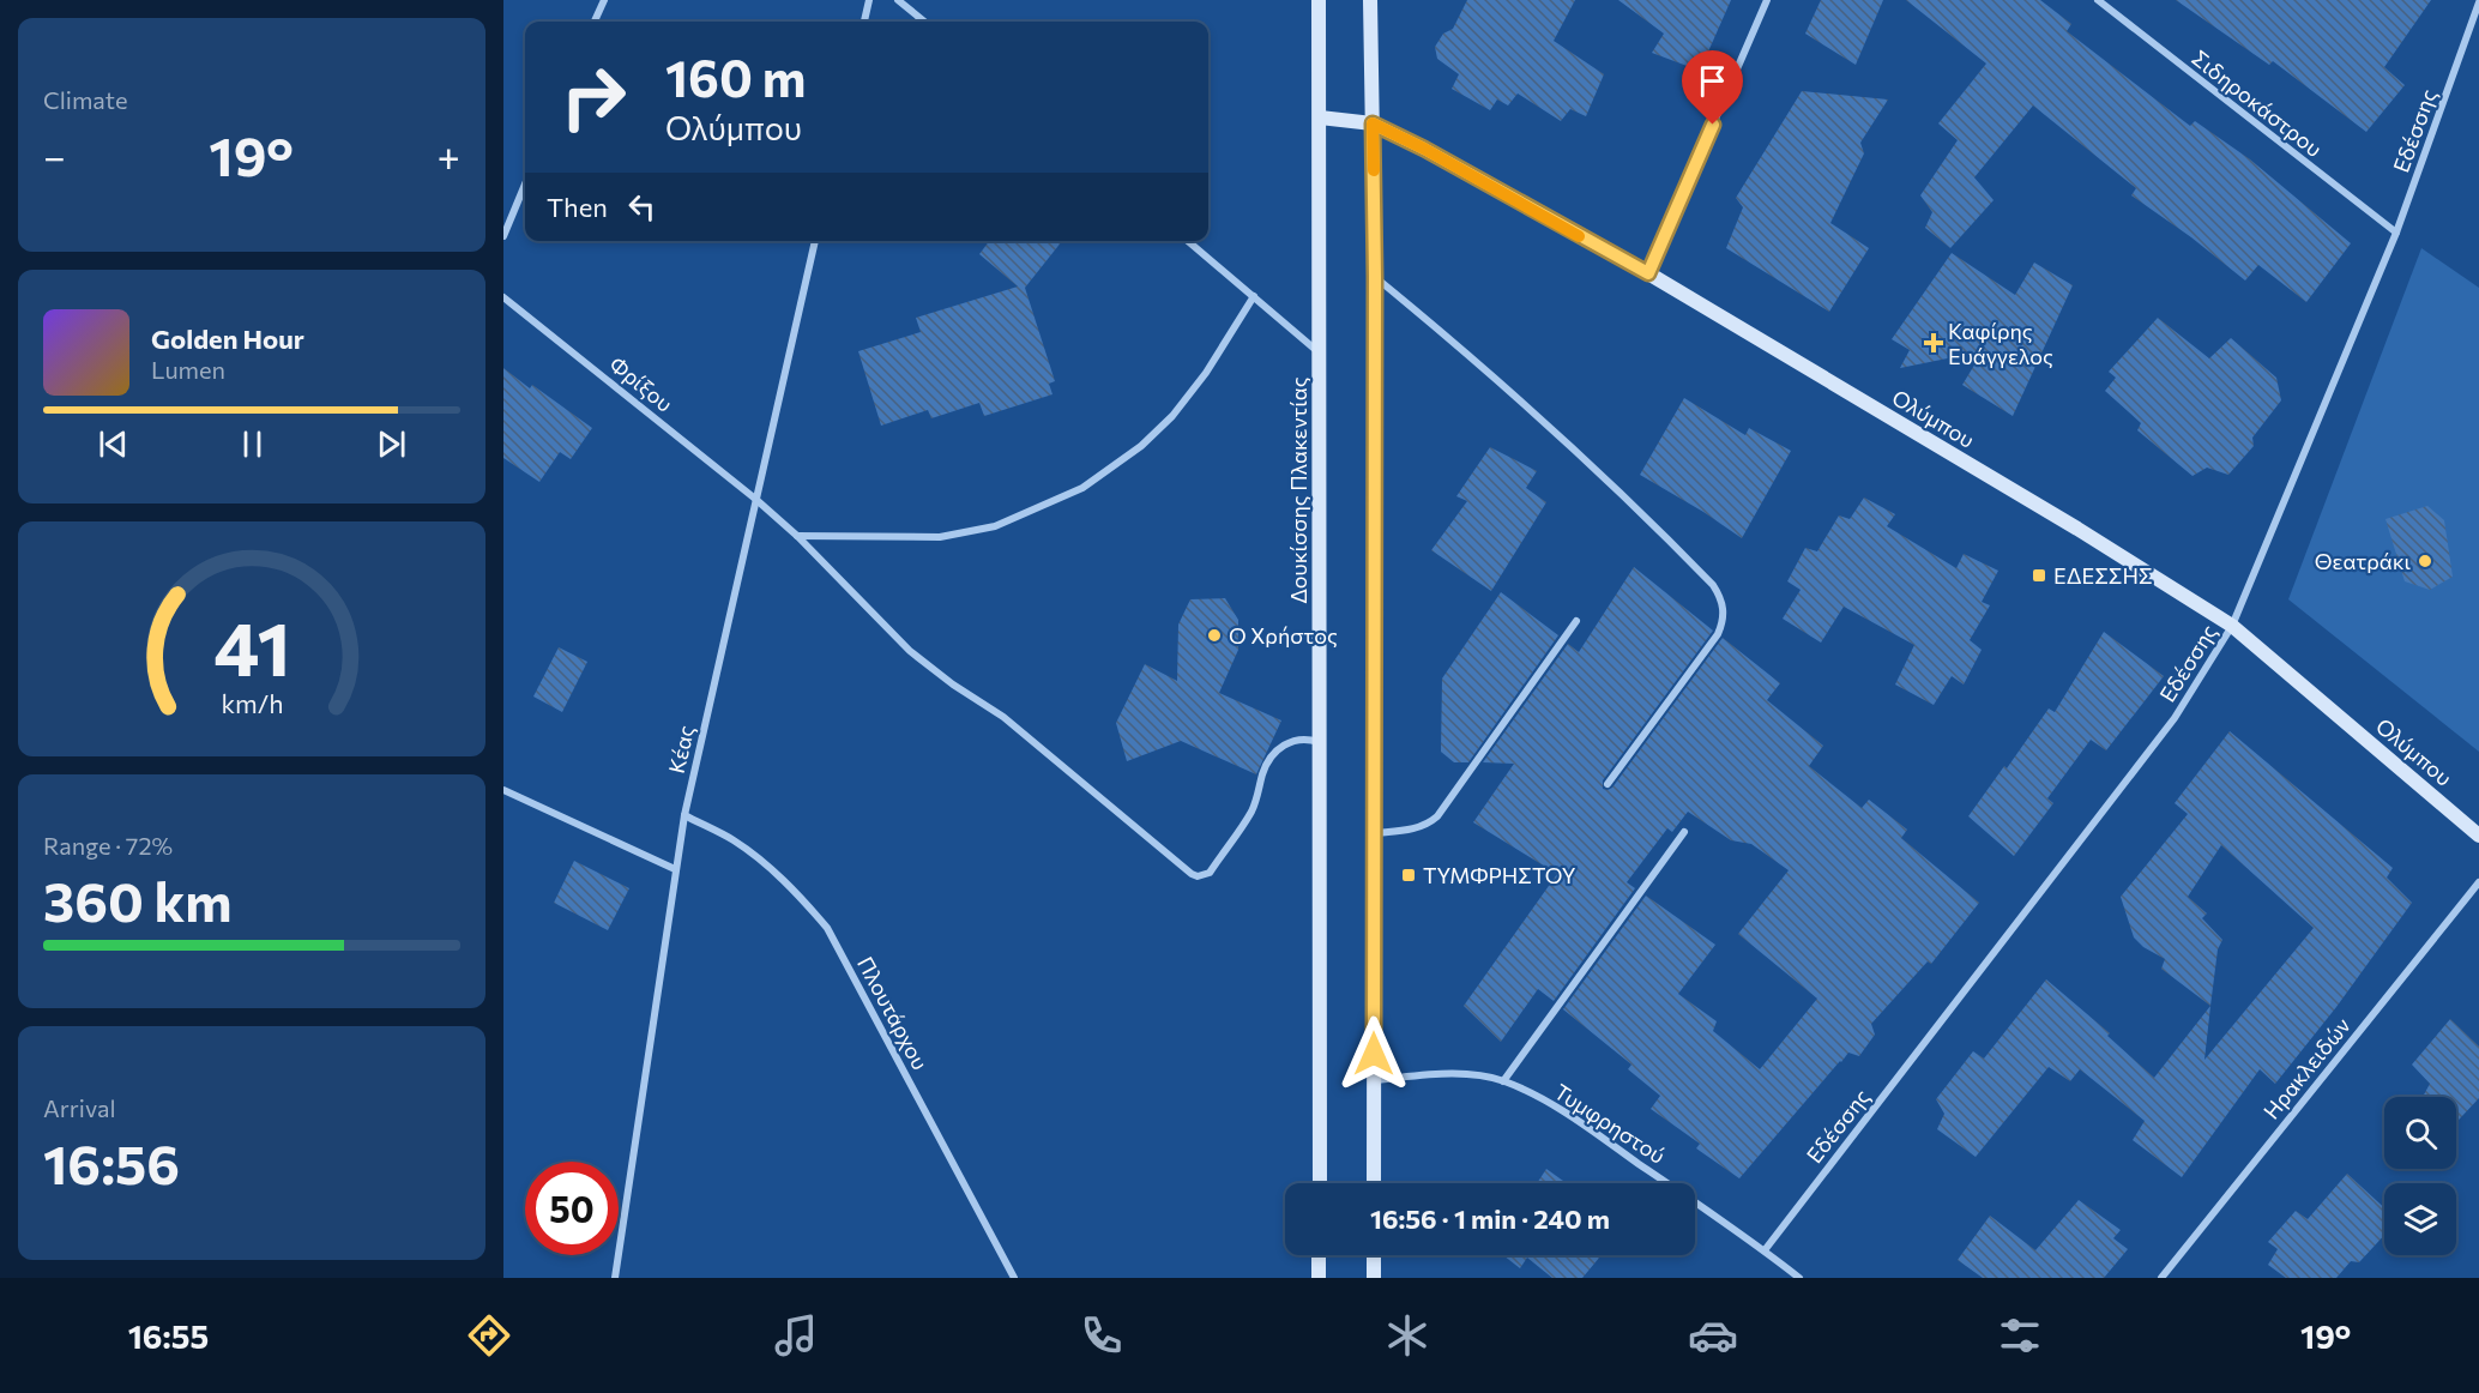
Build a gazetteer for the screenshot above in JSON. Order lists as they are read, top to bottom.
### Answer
{
  "streets": {
    "main road": ["Ολύμπου", "Δουκίσσης Πλακεντίας"],
    "street": [
      "Σιδηροκάστρου",
      "Εδέσσης",
      "Φρίξου",
      "Κέας",
      "Πλουτάρχου",
      "Ηρακλειδών",
      "Τυμφρηστού"
    ]
  },
  "crossings": [
    ["Σιδηροκάστρου", "Εδέσσης"],
    ["Εδέσσης", "Ολύμπου"],
    ["Εδέσσης", "Τυμφρηστού"],
    ["Φρίξου", "Δουκίσσης Πλακεντίας"],
    ["Φρίξου", "Κέας"],
    ["Ολύμπου", "Δουκίσσης Πλακεντίας"],
    ["Κέας", "Πλουτάρχου"]
  ],
  "places": {
    "health": ["Καφίρης Ευάγγελος"],
    "other": ["Θεατράκι", "Ο Χρήστος"],
    "transit": ["ΕΔΕΣΣΗΣ", "ΤΥΜΦΡΗΣΤΟΥ"]
  },
  "page": {
    "tile": [
      "Climate",
      ["Range · 72%", "360 km"],
      ["Arrival", "16:56"]
    ],
    "turn": ["160 m", "Ολύμπου"],
    "heat": ["−", "19°", "+"],
    "then": "Then",
    "song": ["Golden Hour", "Lumen"],
    "limit": "50",
    "trip": "16:56 · 1 min · 240 m",
    "tabs": ["16:55", "19°"],
    "gauge": ["41", "km/h"]
  }
}
